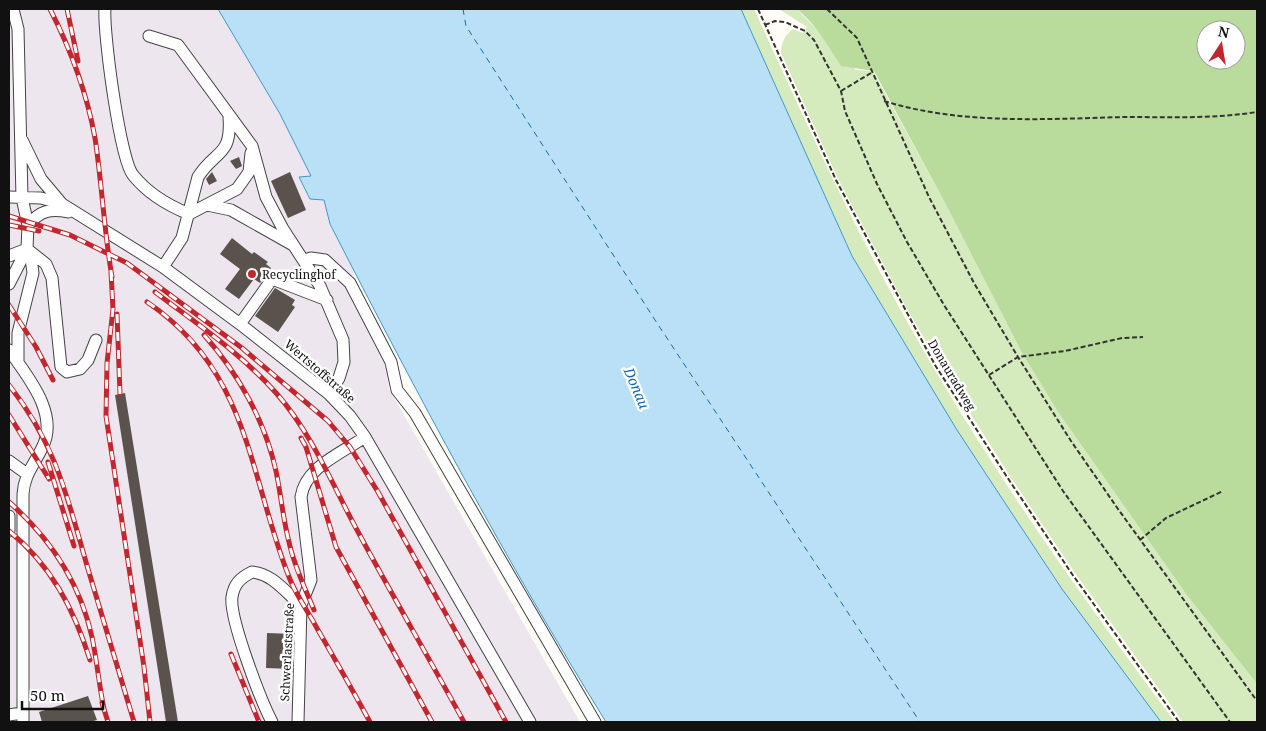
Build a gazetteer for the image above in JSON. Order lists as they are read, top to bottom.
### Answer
{
  "streets": {
    "street": ["Wertstoffstraße", "Schwerlaststraße"],
    "path": ["Donauradweg"]
  },
  "crossings": [
    ["Wertstoffstraße", "Schwerlaststraße"]
  ],
  "water": ["Donau"],
  "places": ["Recyclinghof"],
  "scale_bar": "50 m",
  "north": "top"
}
